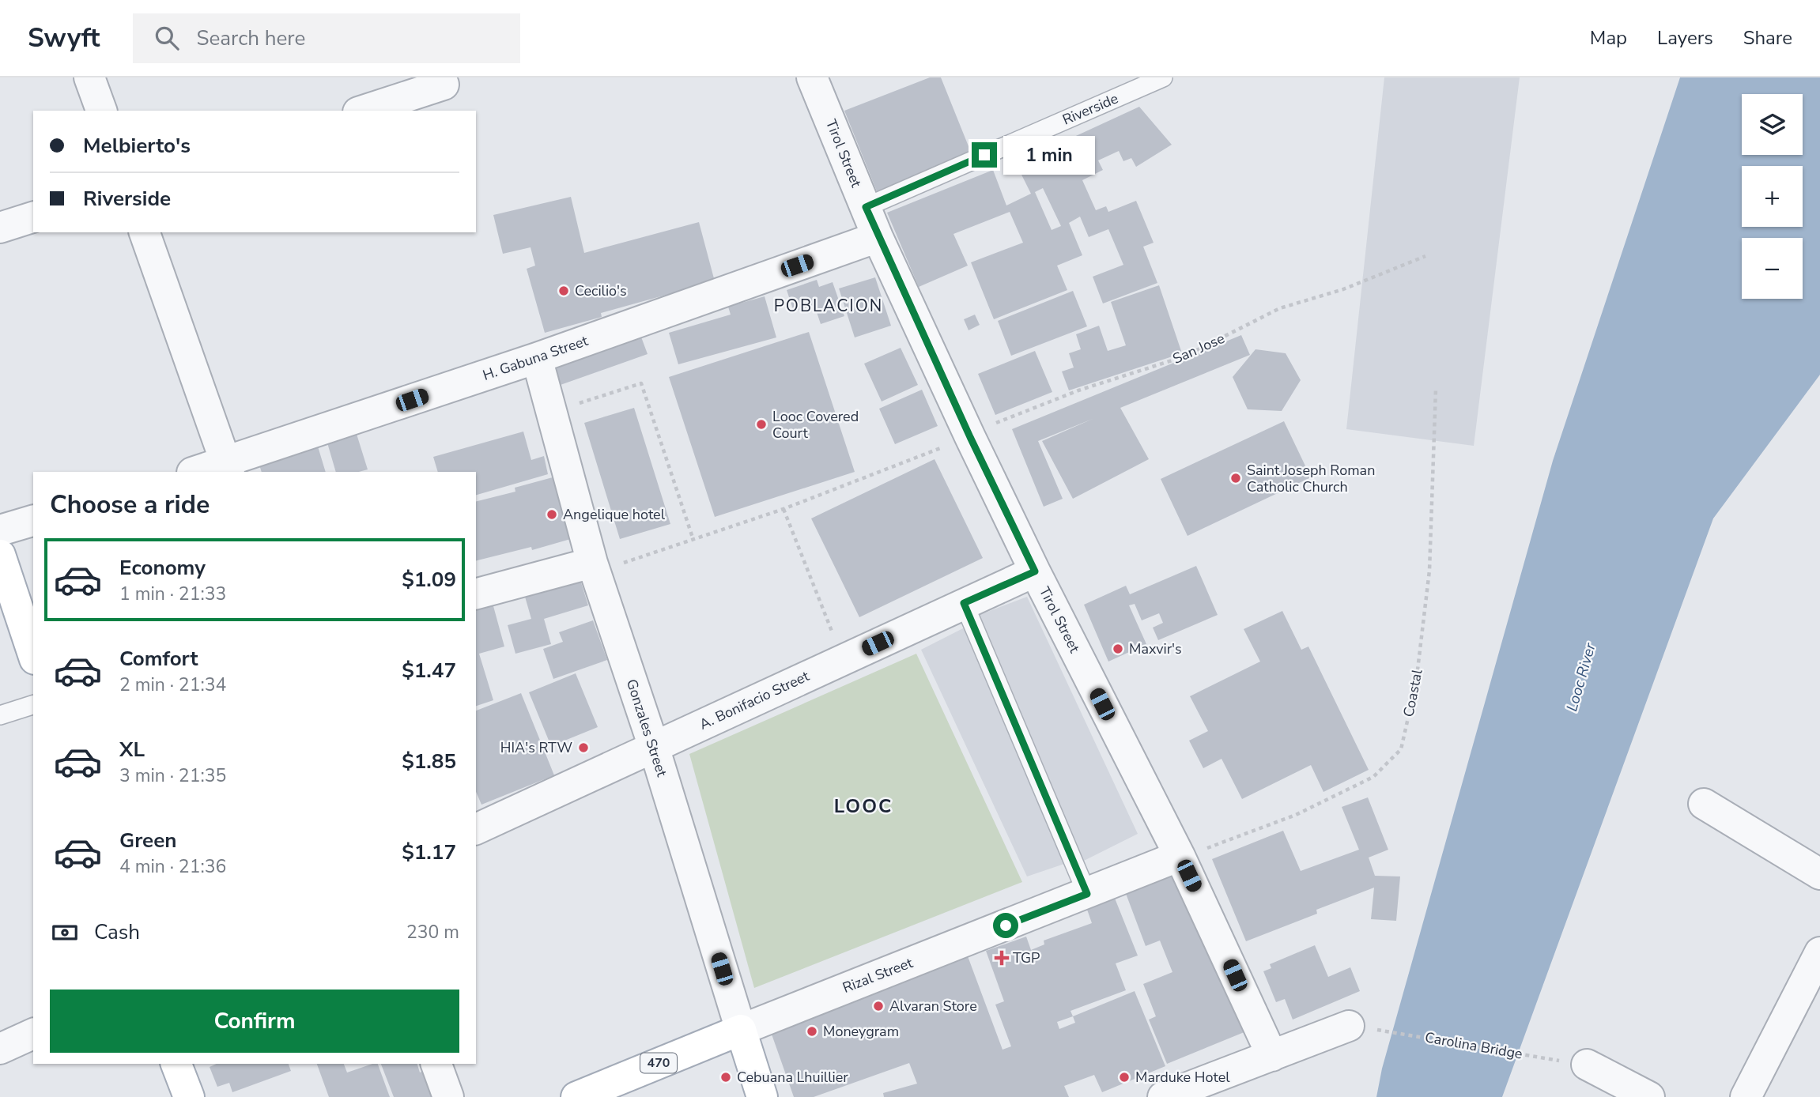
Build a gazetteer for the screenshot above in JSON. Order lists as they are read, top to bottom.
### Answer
{
  "streets": {
    "main road": ["Gonzales Street", "Rizal Street", "470"],
    "street": ["Tirol Street", "H. Gabuna Street", "A. Bonifacio Street"],
    "lane": ["Riverside"],
    "path": ["San Jose", "Coastal", "Carolina Bridge"]
  },
  "crossings": [
    ["Riverside", "Tirol Street"],
    ["Tirol Street", "San Jose"],
    ["Tirol Street", "H. Gabuna Street"],
    ["Tirol Street", "Coastal"],
    ["Tirol Street", "A. Bonifacio Street"],
    ["Tirol Street", "Rizal Street"],
    ["San Jose", "Gonzales Street"],
    ["H. Gabuna Street", "Gonzales Street"],
    ["Coastal", "Rizal Street"],
    ["A. Bonifacio Street", "Gonzales Street"],
    ["Gonzales Street", "Rizal Street"]
  ],
  "districts": ["POBLACION", "LOOC"],
  "water": ["Looc River"],
  "places": {
    "other": [
      "Cecilio's",
      "Looc Covered Court",
      "Saint Joseph Roman Catholic Church",
      "Angelique hotel",
      "Maxvir's",
      "HIA's RTW",
      "Alvaran Store",
      "Moneygram",
      "Cebuana Lhuillier",
      "Marduke Hotel"
    ],
    "health": ["TGP"]
  },
  "page": {
    "header": "Swyft",
    "search": "Search here",
    "nav": ["Map", "Layers", "Share"],
    "map_buttons": ["+", "−"],
    "banner": ["Melbierto's", "Riverside"],
    "bubble": "1 min",
    "heading": "Choose a ride",
    "list": [
      {
        "name": "Economy",
        "note": "1 min · 21:33",
        "value": "$1.09"
      },
      {
        "name": "Comfort",
        "note": "2 min · 21:34",
        "value": "$1.47"
      },
      {
        "name": "XL",
        "note": "3 min · 21:35",
        "value": "$1.85"
      },
      {
        "name": "Green",
        "note": "4 min · 21:36",
        "value": "$1.17"
      }
    ],
    "pay": ["Cash", "230 m"],
    "buttons": "Confirm"
  }
}
